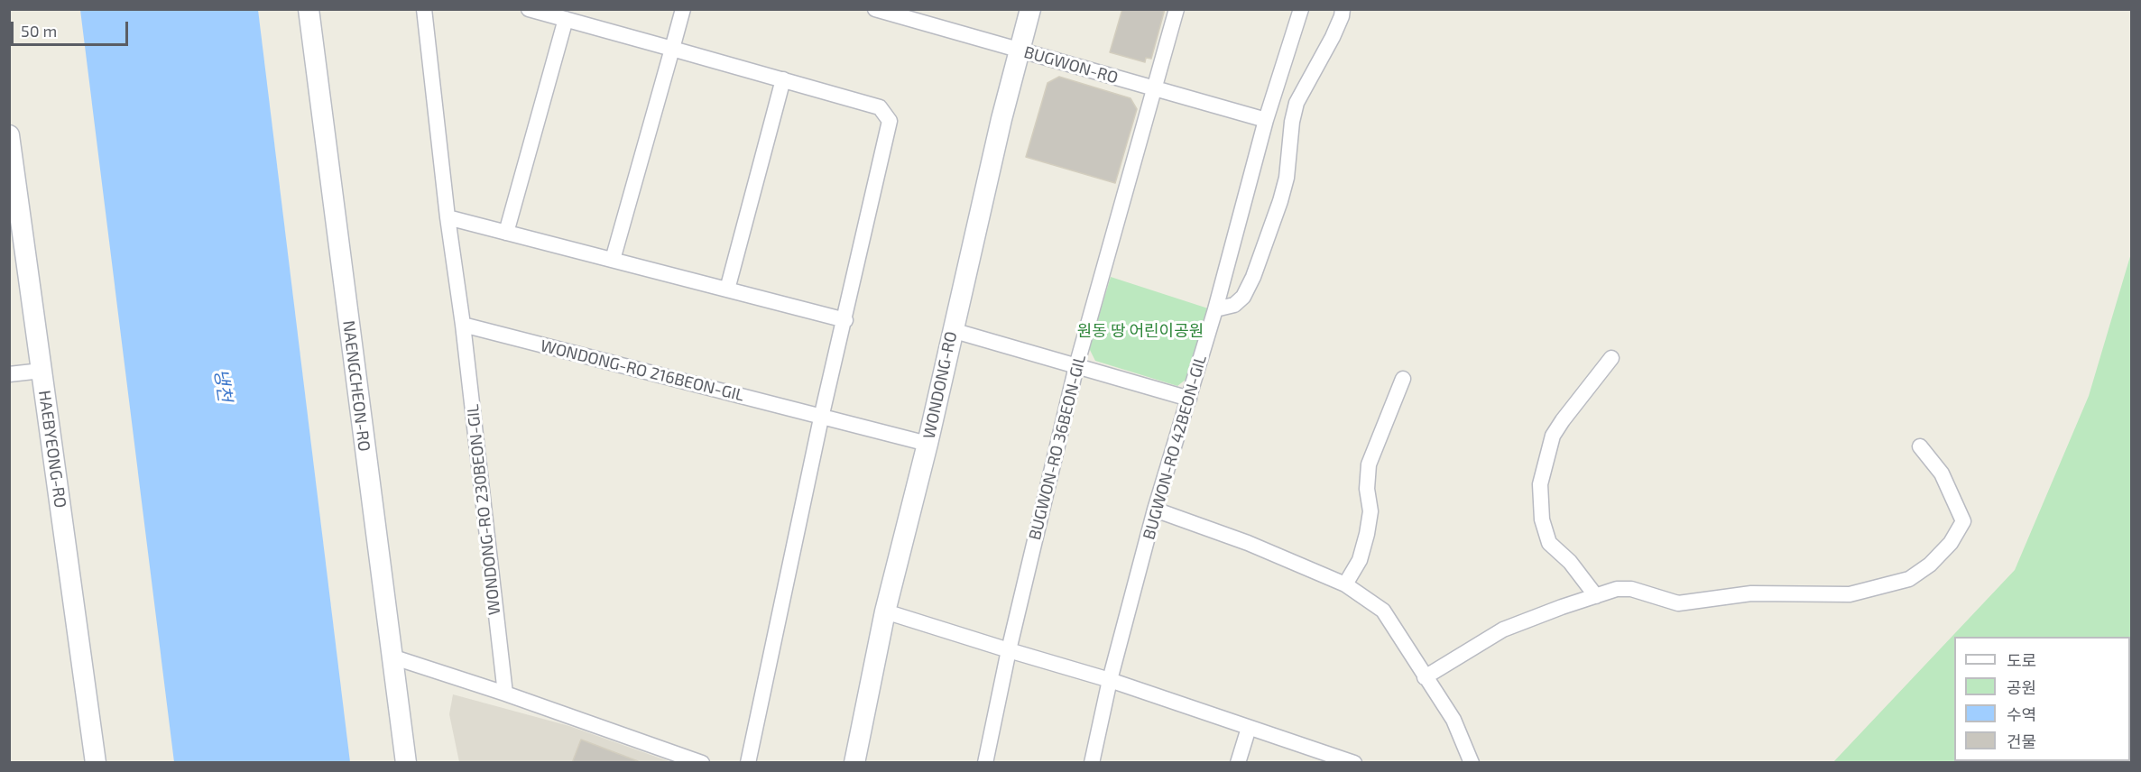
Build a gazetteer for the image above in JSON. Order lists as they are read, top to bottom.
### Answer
{
  "streets": {
    "street": [
      "BUGWON-RO",
      "WONDONG-RO 216BEON-GIL",
      "WONDONG-RO",
      "NAENGCHEON-RO",
      "BUGWON-RO 36BEON-GIL",
      "BUGWON-RO 42BEON-GIL",
      "HAEBYEONG-RO",
      "WONDONG-RO 230BEON-GIL"
    ]
  },
  "crossings": [
    ["BUGWON-RO", "WONDONG-RO"],
    ["BUGWON-RO", "BUGWON-RO 36BEON-GIL"],
    ["BUGWON-RO", "BUGWON-RO 42BEON-GIL"],
    ["WONDONG-RO 216BEON-GIL", "WONDONG-RO"],
    ["WONDONG-RO 216BEON-GIL", "WONDONG-RO 230BEON-GIL"]
  ],
  "water": ["냉천"],
  "parks": ["원동 땅 어린이공원"],
  "legend": [
    "도로",
    "공원",
    "수역",
    "건물"
  ],
  "scale_bar": "50 m"
}
